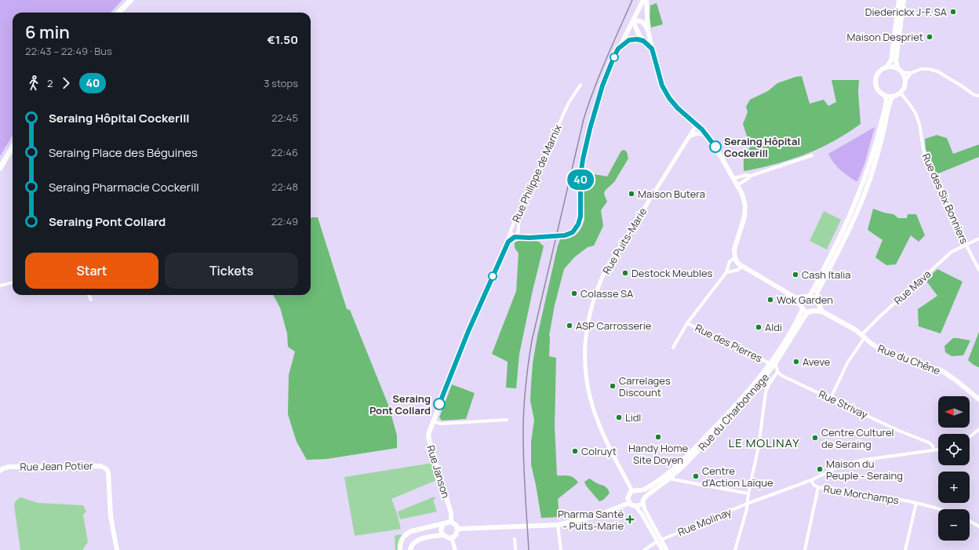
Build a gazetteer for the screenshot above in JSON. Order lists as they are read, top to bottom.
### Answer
{
  "streets": {
    "main road": [
      "Rue Philippe de Marnix",
      "Rue du Chêne",
      "Rue du Charbonnage",
      "Rue Jean Potier",
      "Rue Janson"
    ],
    "street": [
      "Rue des Six Bonniers",
      "Rue Puits-Marie",
      "Rue Mava",
      "Rue des Pierres",
      "Rue Strivay",
      "Rue Morchamps",
      "Rue Molinay"
    ]
  },
  "crossings": [
    ["Rue Philippe de Marnix", "Rue Janson"],
    ["Rue des Six Bonniers", "Rue Mava"],
    ["Rue Puits-Marie", "Rue du Charbonnage"],
    ["Rue Mava", "Rue du Chêne"],
    ["Rue Mava", "Rue Strivay"],
    ["Rue des Pierres", "Rue du Charbonnage"],
    ["Rue du Chêne", "Rue du Charbonnage"],
    ["Rue Strivay", "Rue Molinay"],
    ["Rue Morchamps", "Rue Molinay"]
  ],
  "districts": ["LE MOLINAY"],
  "places": {
    "other": [
      "Diederickx J-F. SA",
      "Maison Despriet",
      "Seraing Hôpital Cockerill",
      "Maison Butera",
      "Destock Meubles",
      "Cash Italia",
      "Colasse SA",
      "Wok Garden",
      "ASP Carrosserie",
      "Aldi",
      "Aveve",
      "Carrelages Discount",
      "Seraing Pont Collard",
      "Lidl",
      "Handy Home Site Doyen",
      "Centre Culturel de Seraing",
      "Colruyt",
      "Maison du Peuple - Seraing",
      "Centre d'Action Laïque"
    ],
    "health": ["Pharma Santé - Puits-Marie"]
  },
  "lines": ["bus line 40"],
  "north": "left",
  "page": {
    "on_map": "40",
    "heading": ["6 min", "22:43 – 22:49 · Bus", "€1.50"],
    "legs": ["2", "40", "3 stops"],
    "list": [
      {
        "name": "Seraing Hôpital Cockerill",
        "value": "22:45"
      },
      {
        "name": "Seraing Place des Béguines",
        "value": "22:46"
      },
      {
        "name": "Seraing Pharmacie Cockerill",
        "value": "22:48"
      },
      {
        "name": "Seraing Pont Collard",
        "value": "22:49"
      }
    ],
    "buttons": ["Start", "Tickets"],
    "map_buttons": ["+", "−"]
  }
}
